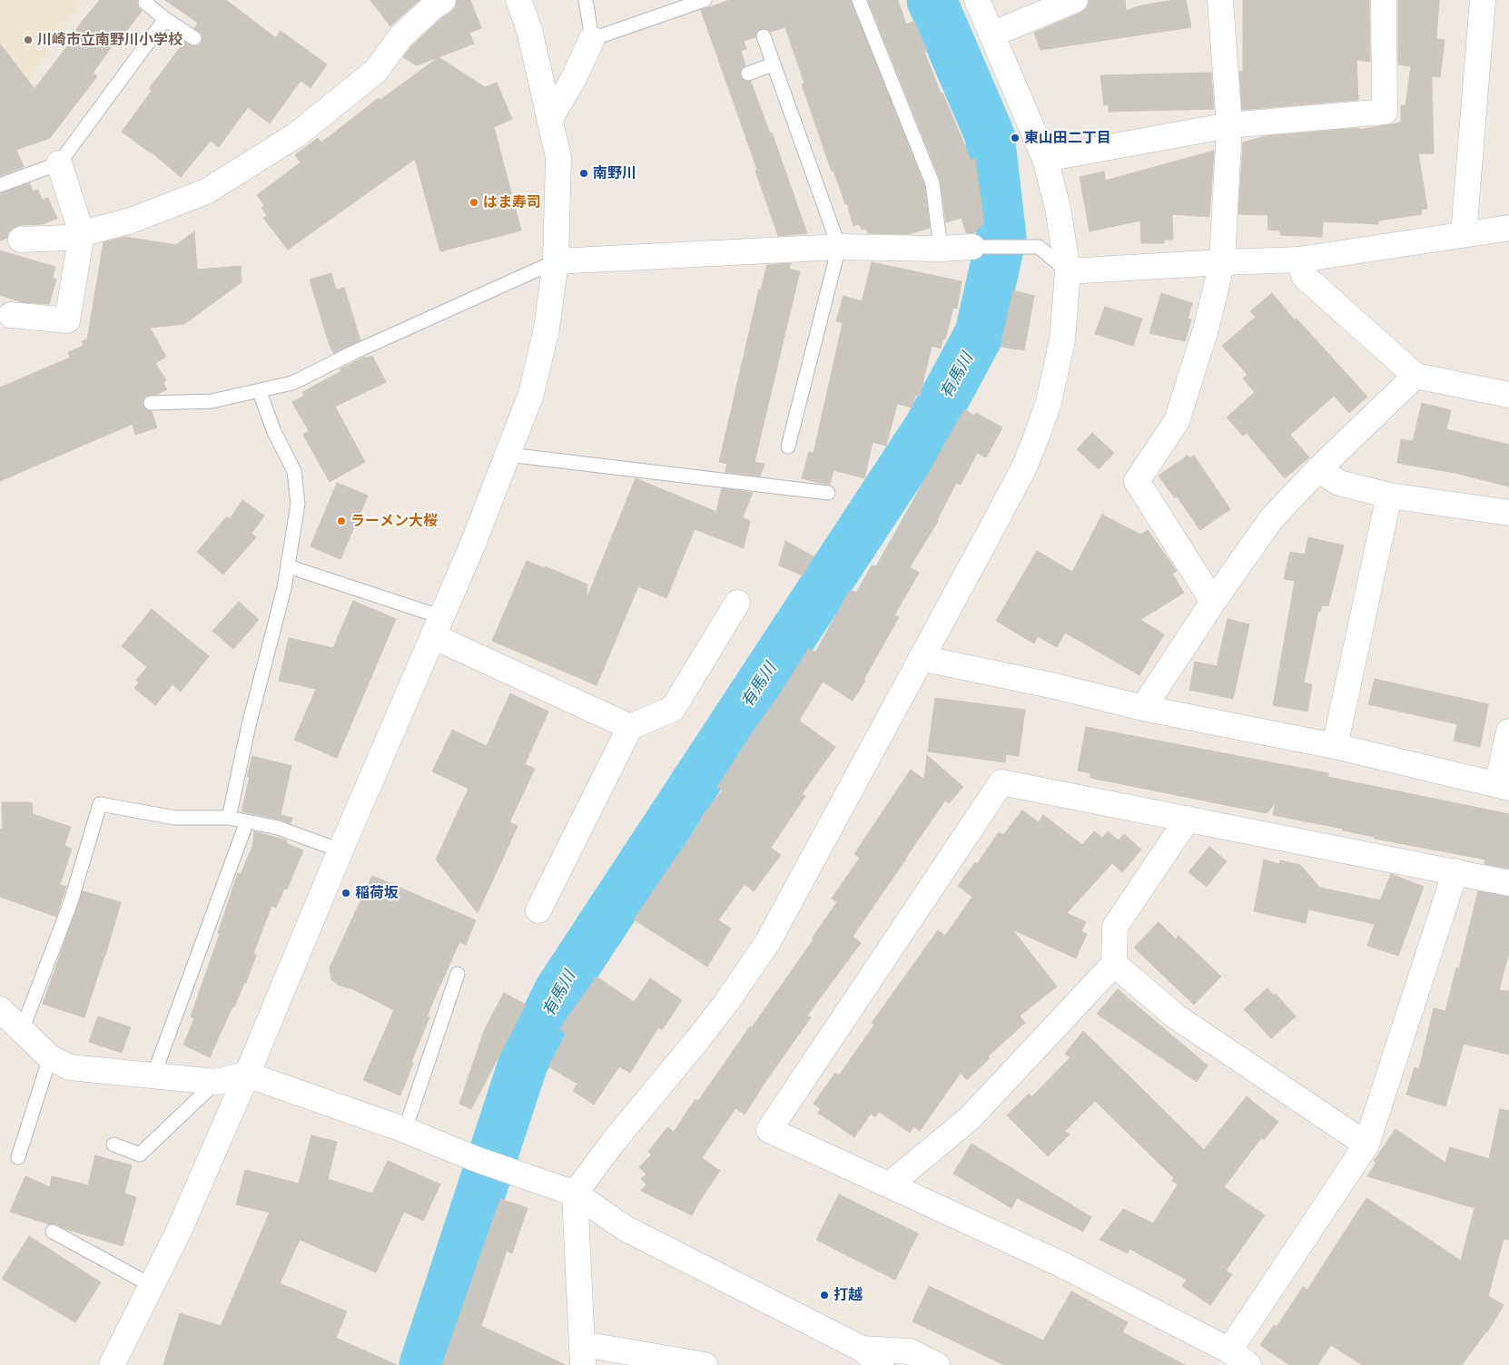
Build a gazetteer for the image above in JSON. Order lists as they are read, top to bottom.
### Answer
{
  "water": ["有馬川"],
  "places": [
    "川崎市立南野川小学校",
    "東山田二丁目",
    "南野川",
    "はま寿司",
    "ラーメン大桜",
    "稲荷坂",
    "打越"
  ]
}
